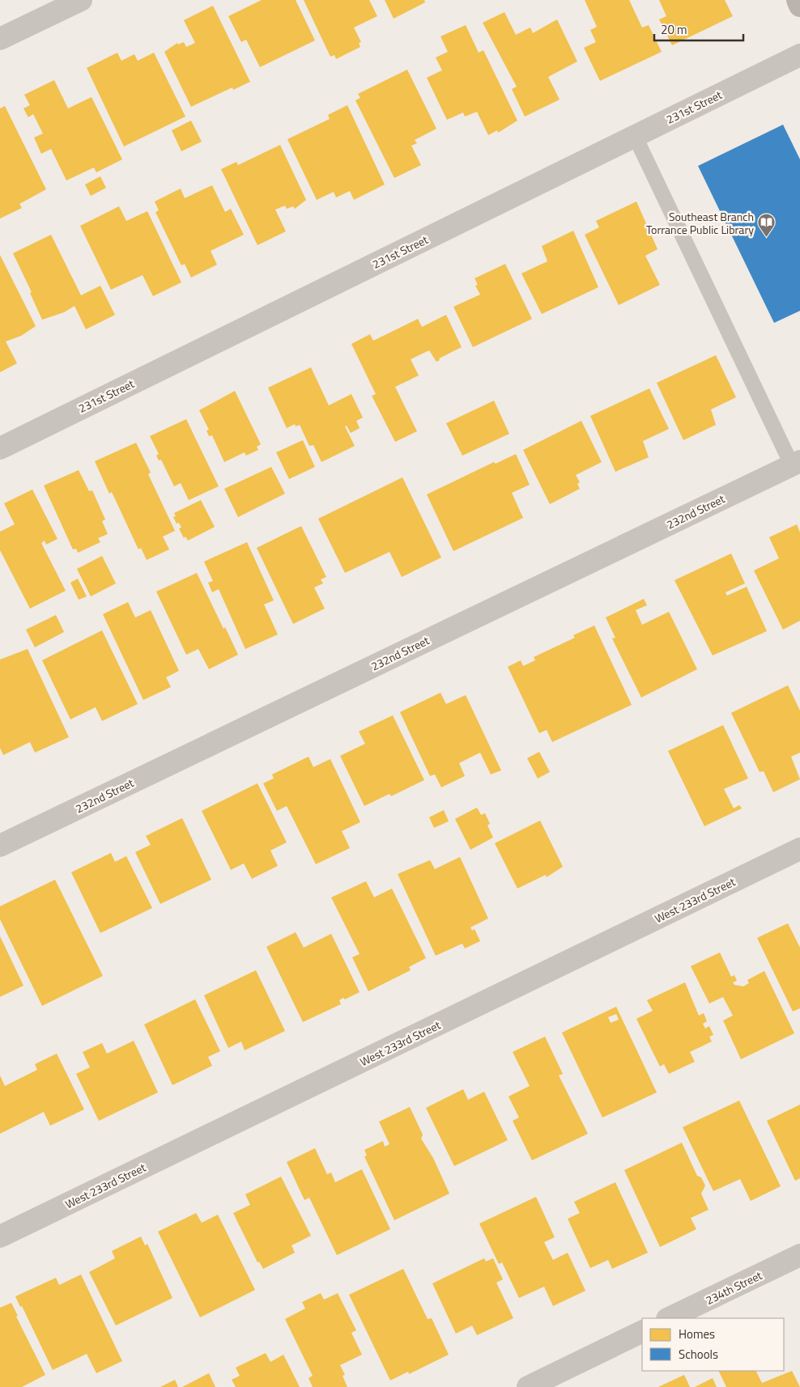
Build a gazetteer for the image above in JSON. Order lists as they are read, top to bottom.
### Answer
{
  "streets": {
    "street": [
      "231st Street",
      "232nd Street",
      "West 233rd Street",
      "234th Street"
    ]
  },
  "places": {
    "library": ["Southeast Branch Torrance Public Library"]
  },
  "legend": ["Homes", "Schools"],
  "scale_bar": "20 m"
}
